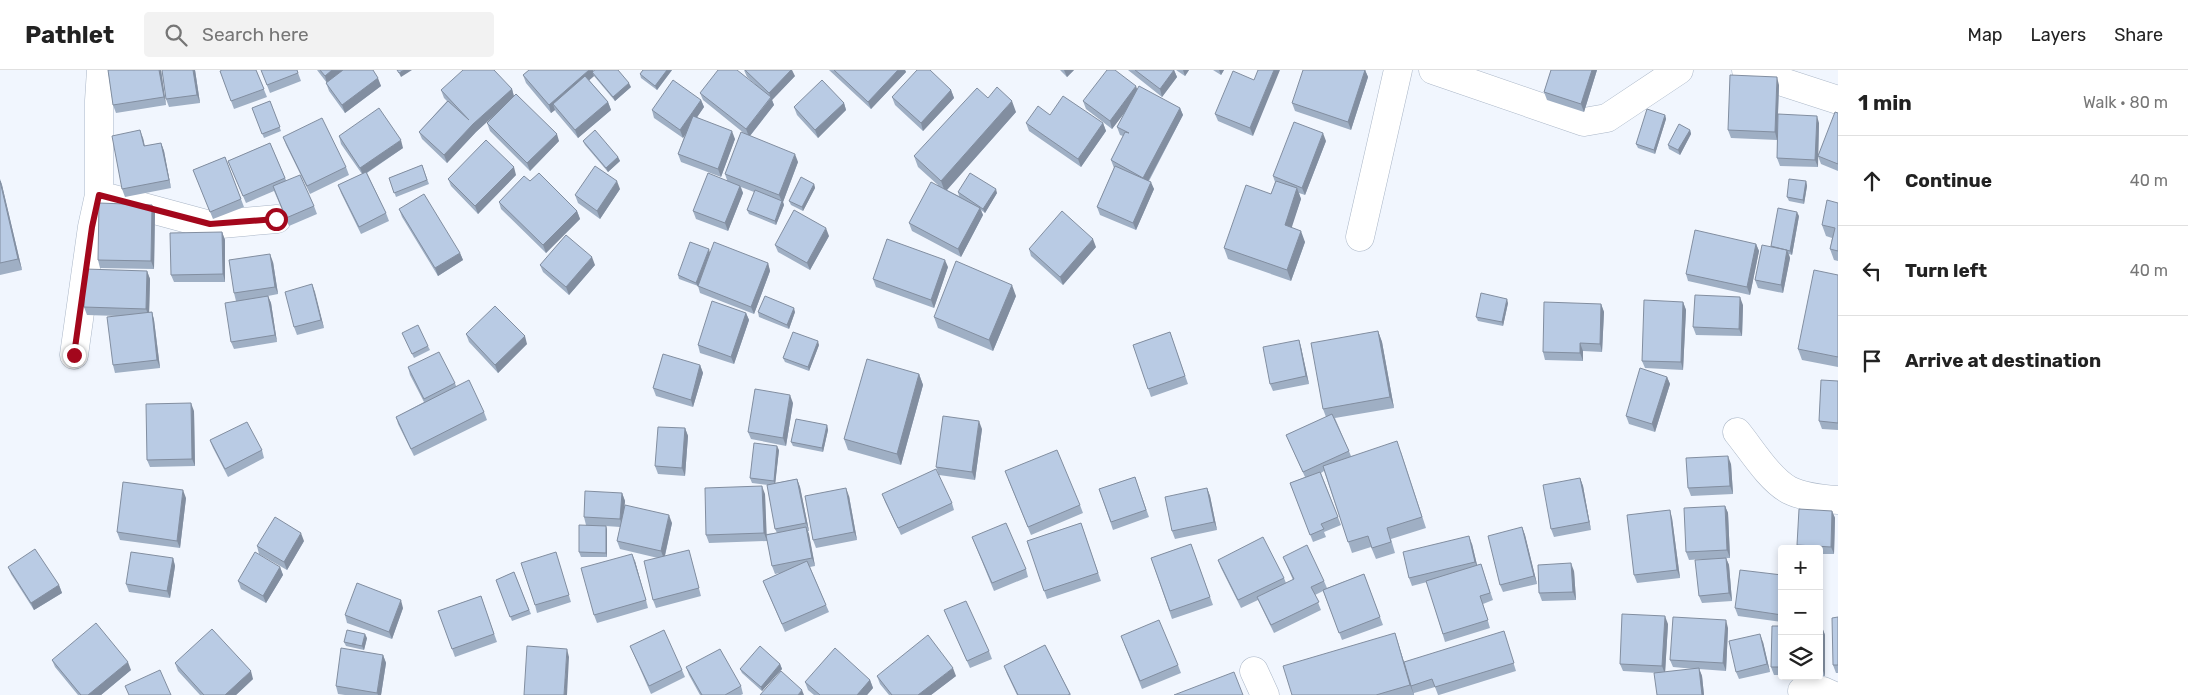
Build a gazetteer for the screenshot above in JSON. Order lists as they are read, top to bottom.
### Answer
{
  "page": {
    "header": "Pathlet",
    "search": "Search here",
    "nav": ["Map", "Layers", "Share"],
    "heading": ["1 min", "Walk · 80 m"],
    "list": [
      ["Continue", "40 m"],
      ["Turn left", "40 m"],
      "Arrive at destination"
    ],
    "map_buttons": ["+", "−"]
  }
}
